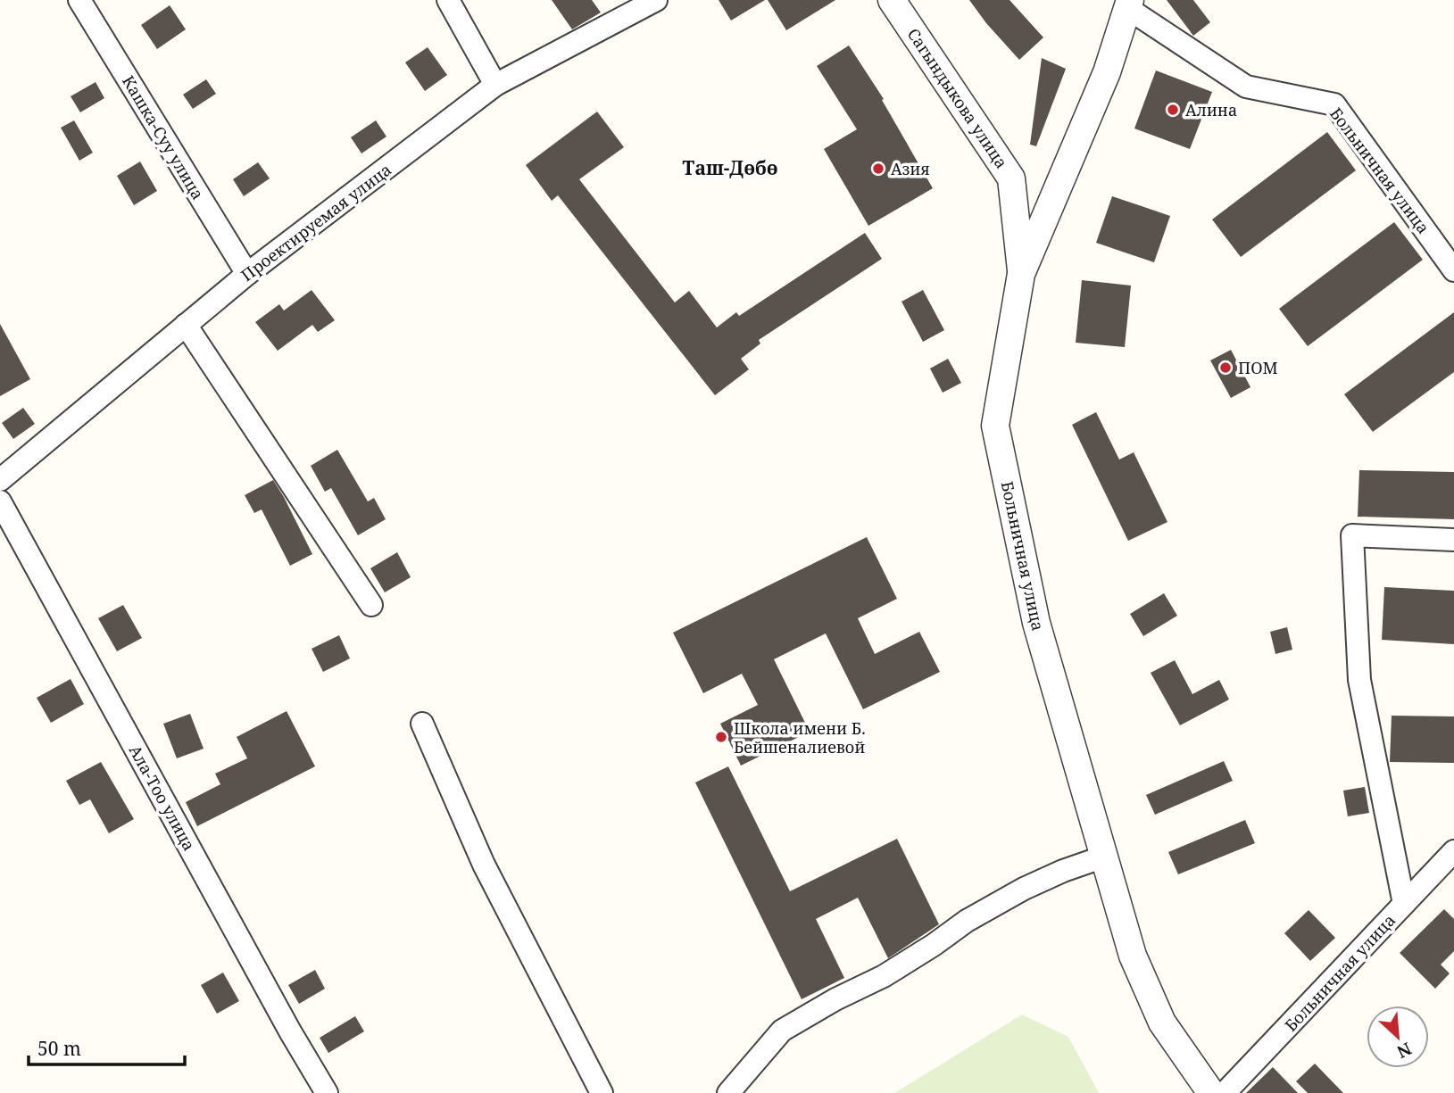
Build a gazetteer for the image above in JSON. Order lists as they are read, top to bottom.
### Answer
{
  "streets": {
    "street": [
      "Сагындыкова улица",
      "Кашка-Суу улица",
      "Больничная улица",
      "Проектируемая улица",
      "Ала-Тоо улица"
    ]
  },
  "crossings": [
    ["Сагындыкова улица", "Больничная улица"],
    ["Кашка-Суу улица", "Проектируемая улица"]
  ],
  "districts": ["Таш-Дөбө"],
  "places": [
    "Алина",
    "Азия",
    "ПОМ",
    "Школа имени Б. Бейшеналиевой"
  ],
  "scale_bar": "50 m",
  "north": "bottom right"
}
